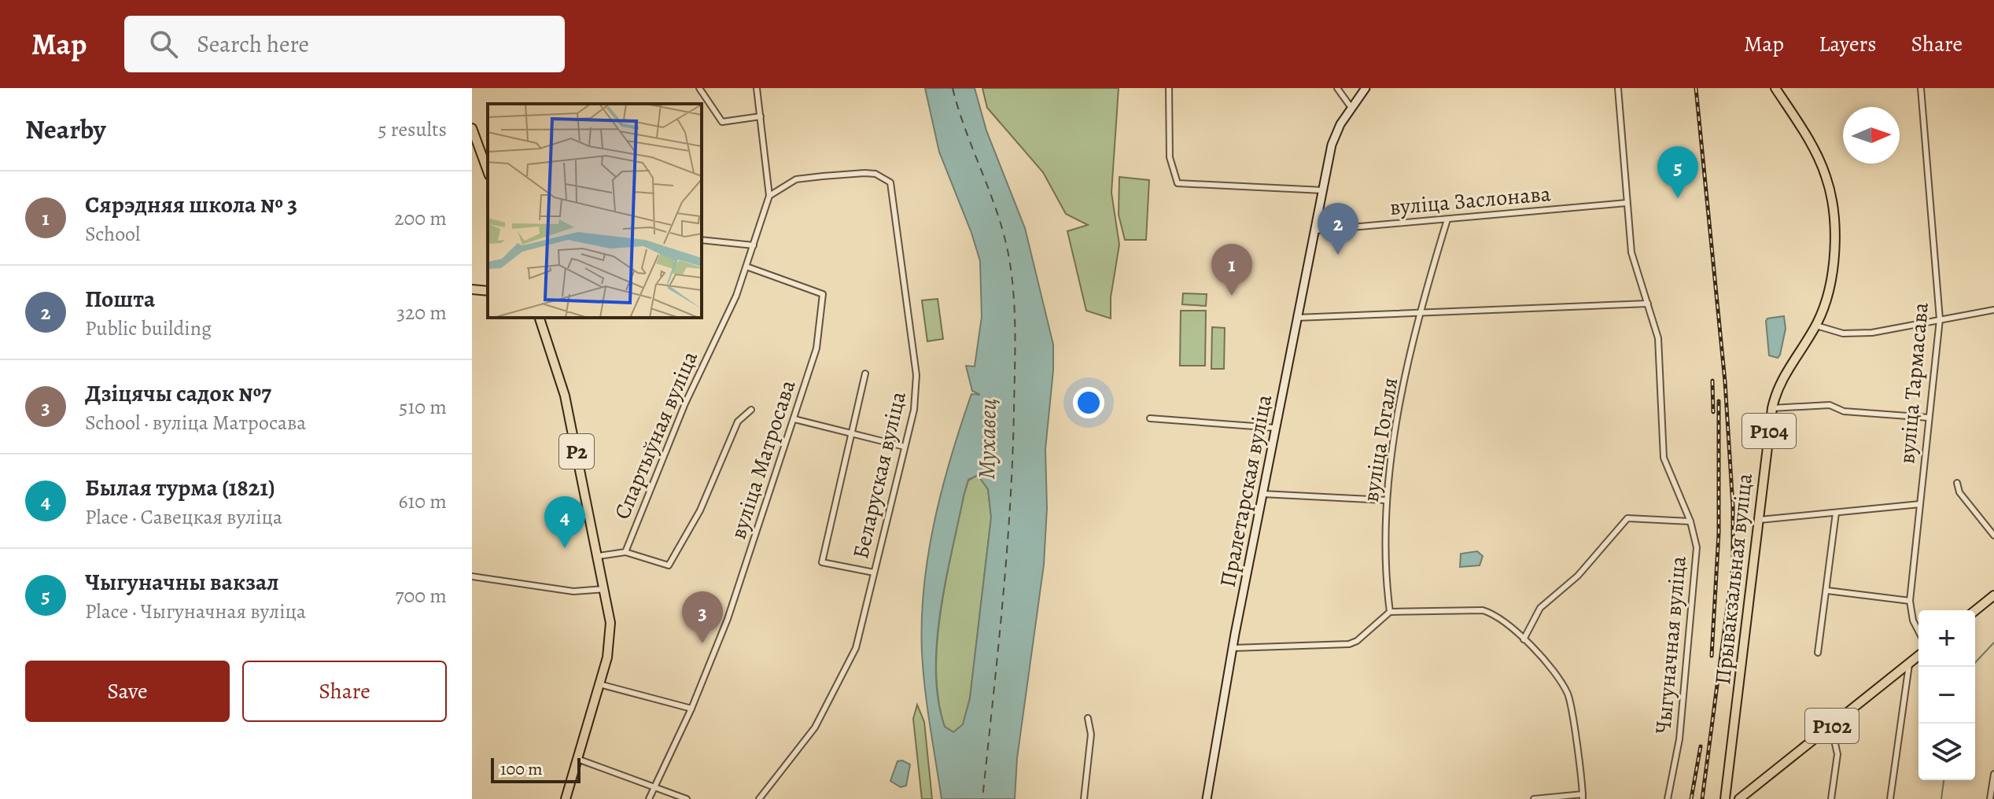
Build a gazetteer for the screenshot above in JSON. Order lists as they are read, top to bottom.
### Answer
{
  "streets": {
    "main road": [
      "Р104",
      "Р2",
      "Пралетарская вуліца",
      "Прывакзальная вуліца",
      "Р102"
    ],
    "street": [
      "вуліца Заслонава",
      "вуліца Тармасава",
      "Спартыўная вуліца",
      "вуліца Гогаля",
      "вуліца Матросава",
      "Беларуская вуліца",
      "Чыгуначная вуліца"
    ]
  },
  "crossings": [
    ["вуліца Заслонава", "вуліца Гогаля"],
    ["вуліца Заслонава", "Пралетарская вуліца"],
    ["вуліца Заслонава", "Чыгуначная вуліца"],
    ["Спартыўная вуліца", "Р2"],
    ["Спартыўная вуліца", "вуліца Матросава"],
    ["Спартыўная вуліца", "Беларуская вуліца"]
  ],
  "water": ["Мухавец"],
  "scale_bar": "100 m",
  "north": "right",
  "page": {
    "header": "Map",
    "search": "Search here",
    "nav": ["Map", "Layers", "Share"],
    "heading": ["Nearby", "5 results"],
    "pins": [
      "5",
      "2",
      "1",
      "4",
      "3"
    ],
    "list": [
      {
        "mark": "1",
        "name": "Сярэдняя школа № 3",
        "note": "School",
        "value": "200 m"
      },
      {
        "mark": "2",
        "name": "Пошта",
        "note": "Public building",
        "value": "320 m"
      },
      {
        "mark": "3",
        "name": "Дзіцячы садок №7",
        "note": "School · вуліца Матросава",
        "value": "510 m"
      },
      {
        "mark": "4",
        "name": "Былая турма (1821)",
        "note": "Place · Савецкая вуліца",
        "value": "610 m"
      },
      {
        "mark": "5",
        "name": "Чыгуначны вакзал",
        "note": "Place · Чыгуначная вуліца",
        "value": "700 m"
      }
    ],
    "map_buttons": ["+", "−"],
    "buttons": ["Save", "Share"],
    "scale": "100 m"
  }
}
